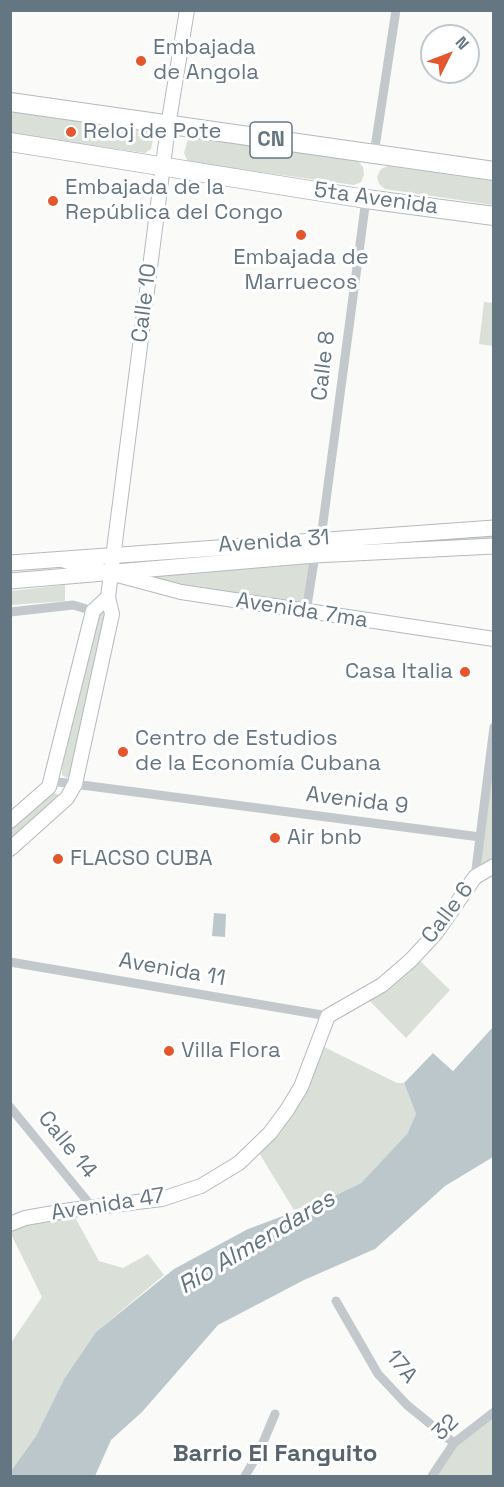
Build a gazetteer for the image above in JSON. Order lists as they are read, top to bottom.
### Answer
{
  "streets": {
    "highway": ["CN", "5ta Avenida"],
    "main road": [
      "Calle 10",
      "Avenida 31",
      "Avenida 7ma",
      "Calle 6",
      "Avenida 47"
    ],
    "street": [
      "Calle 8",
      "Avenida 9",
      "Avenida 11",
      "Calle 14",
      "17A",
      "32"
    ]
  },
  "crossings": [
    ["5ta Avenida", "Calle 10"],
    ["5ta Avenida", "Calle 8"],
    ["Calle 10", "Avenida 31"],
    ["Calle 10", "Avenida 7ma"],
    ["Calle 10", "Avenida 9"],
    ["Calle 8", "Avenida 31"],
    ["Avenida 31", "Avenida 7ma"],
    ["Avenida 9", "Calle 6"],
    ["Calle 6", "Avenida 11"],
    ["Calle 6", "Avenida 47"],
    ["Avenida 11", "Avenida 47"],
    ["Calle 14", "Avenida 47"],
    ["17A", "32"]
  ],
  "districts": ["Barrio El Fanguito"],
  "water": ["Río Almendares"],
  "places": [
    "Embajada de Angola",
    "Reloj de Pote",
    "Embajada de la República del Congo",
    "Embajada de Marruecos",
    "Casa Italia",
    "Centro de Estudios de la Economía Cubana",
    "Air bnb",
    "FLACSO CUBA",
    "Villa Flora"
  ],
  "north": "top right"
}
